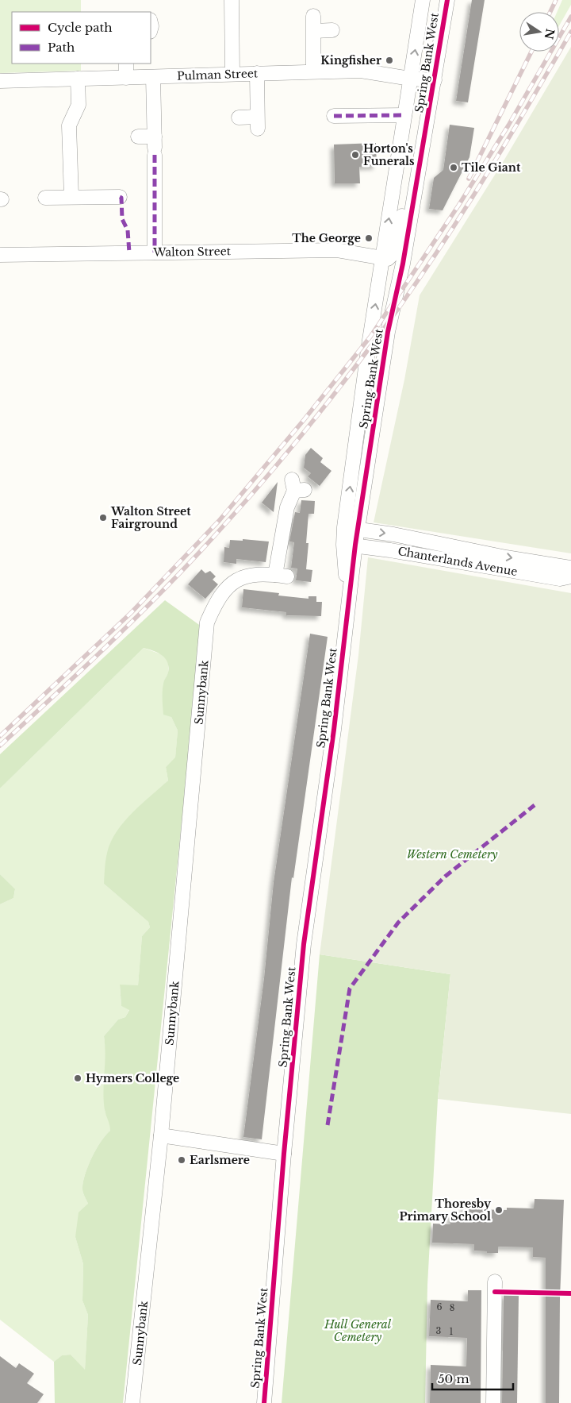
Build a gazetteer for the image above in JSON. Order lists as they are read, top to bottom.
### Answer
{
  "streets": {
    "street": [
      "Spring Bank West",
      "Pulman Street",
      "Walton Street",
      "Chanterlands Avenue",
      "Sunnybank"
    ]
  },
  "crossings": [
    ["Spring Bank West", "Pulman Street"],
    ["Spring Bank West", "Walton Street"],
    ["Spring Bank West", "Chanterlands Avenue"]
  ],
  "parks": ["Western Cemetery", "Hull General Cemetery"],
  "places": [
    "Kingfisher",
    "Horton's Funerals",
    "Tile Giant",
    "The George",
    "Walton Street Fairground",
    "Hymers College",
    "Earlsmere",
    "Thoresby Primary School"
  ],
  "house_numbers": [
    "6",
    "8",
    "3",
    "1"
  ],
  "legend": ["Cycle path", "Path"],
  "scale_bar": "50 m",
  "north": "right"
}
